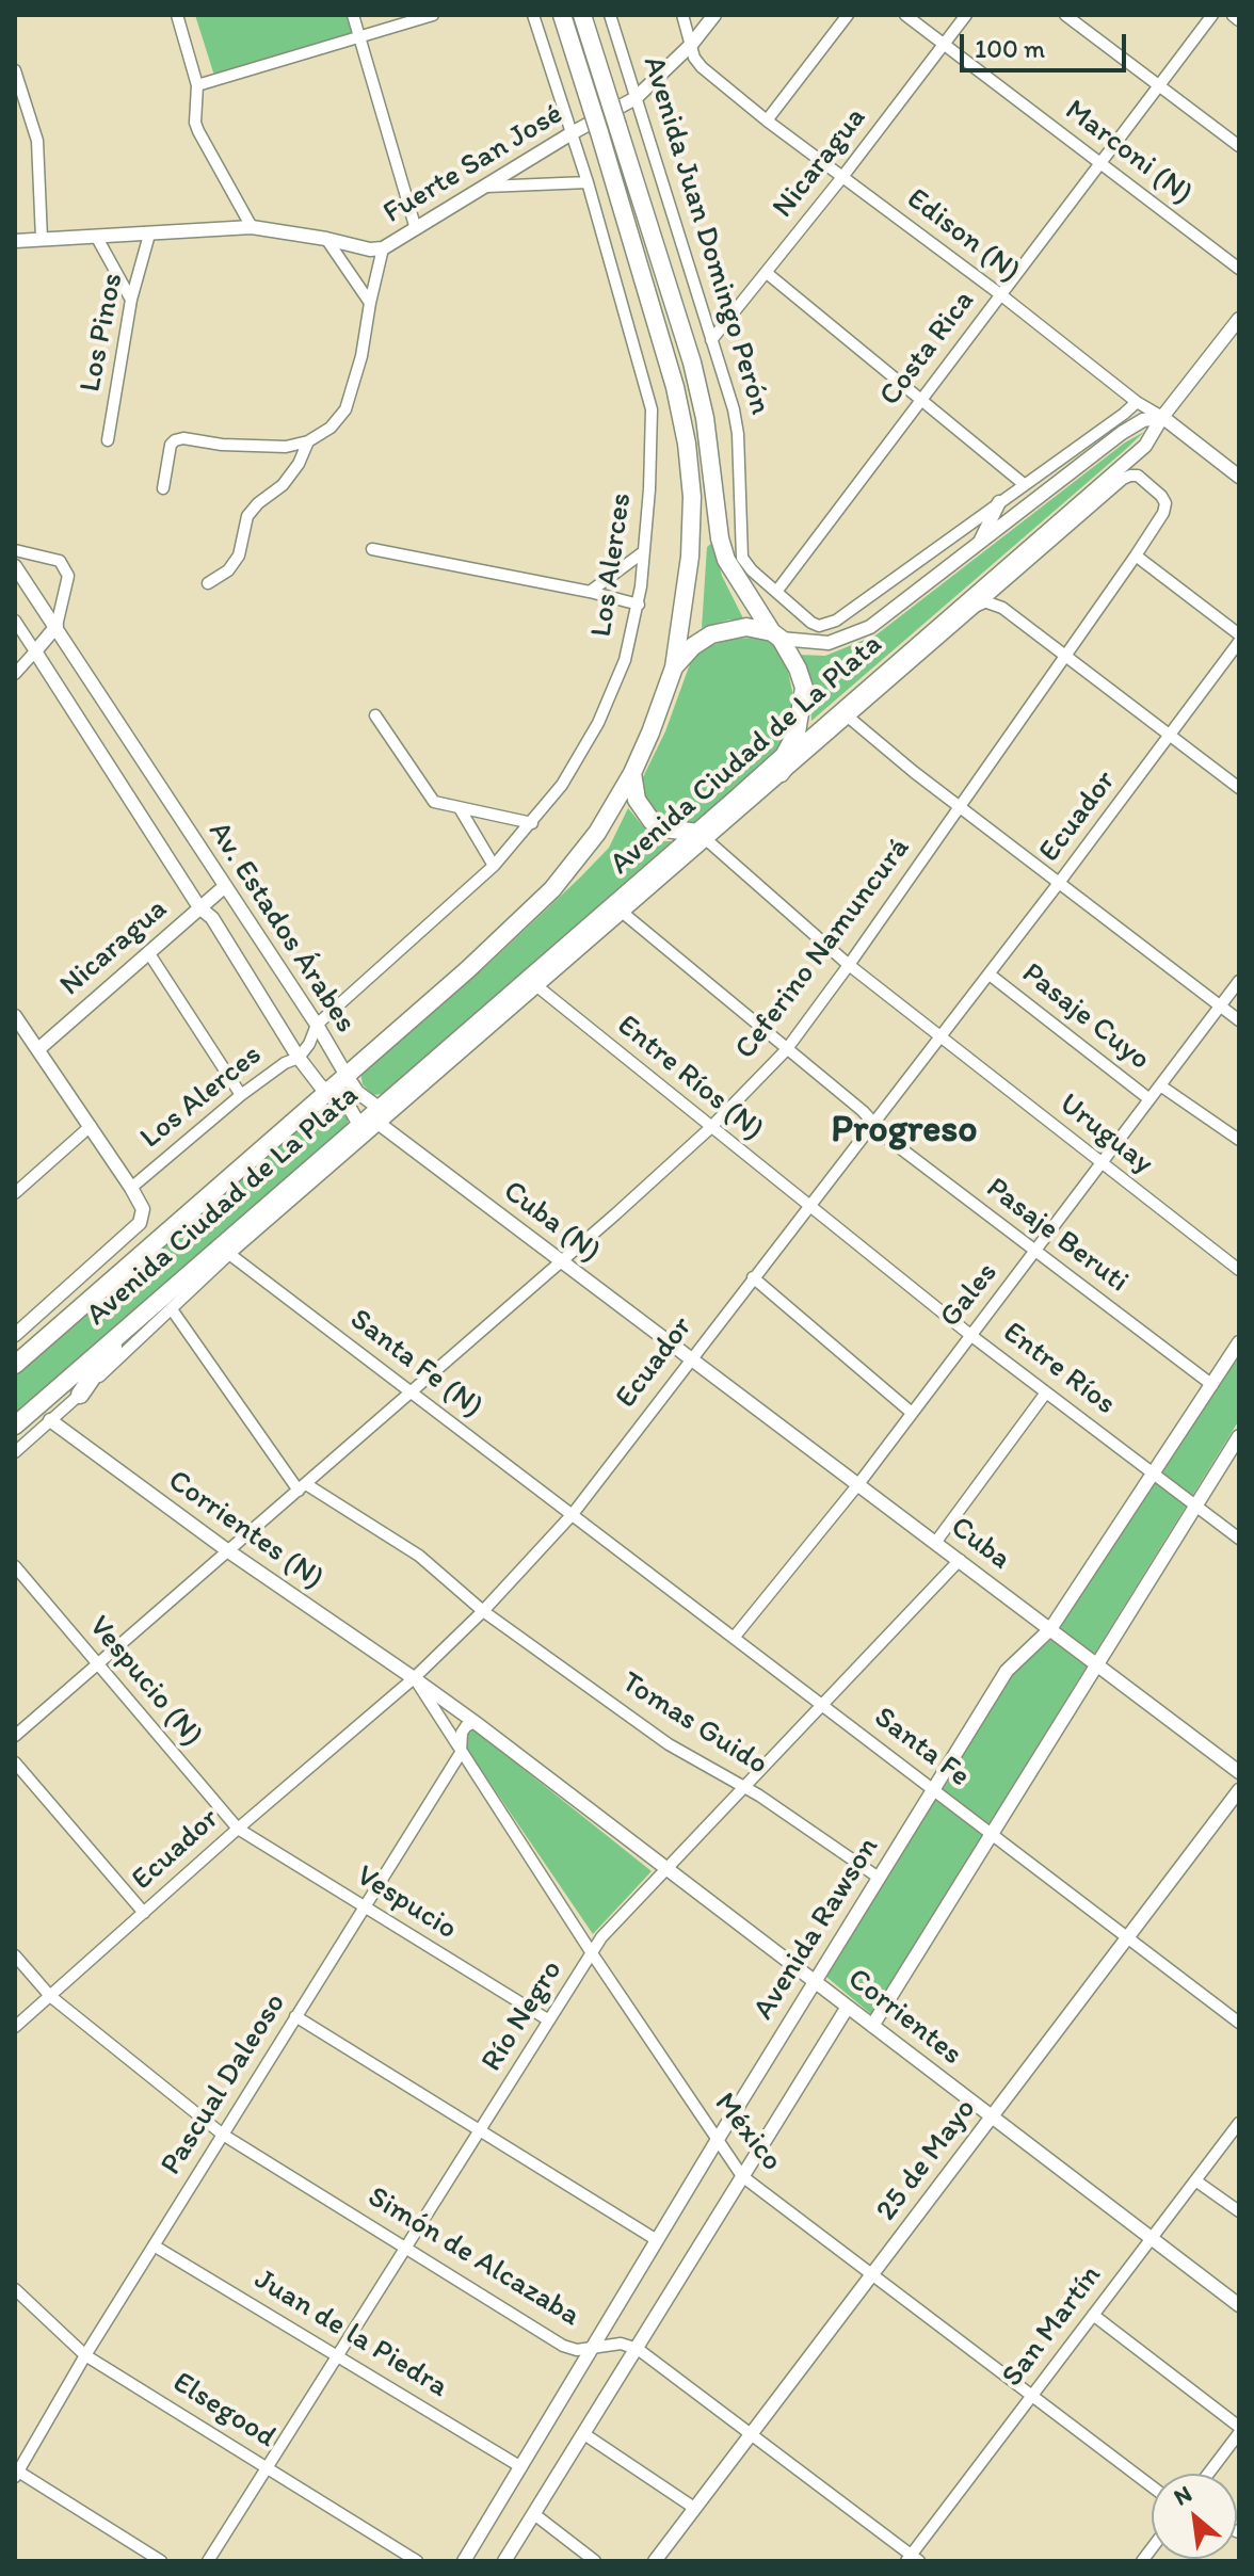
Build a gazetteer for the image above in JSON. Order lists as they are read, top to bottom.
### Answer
{
  "streets": {
    "highway": ["Avenida Juan Domingo Perón", "Avenida Ciudad de La Plata"],
    "street": [
      "Marconi (N)",
      "Nicaragua",
      "Fuerte San José",
      "Edison (N)",
      "Los Pinos",
      "Costa Rica",
      "Los Alerces",
      "Ecuador",
      "Av. Estados Árabes",
      "Ceferino Namuncurá",
      "Pasaje Cuyo",
      "Entre Ríos (N)",
      "Uruguay",
      "Cuba (N)",
      "Pasaje Beruti",
      "Gales",
      "Santa Fe (N)",
      "Entre Ríos",
      "Corrientes (N)",
      "Cuba",
      "Vespucio (N)",
      "Tomas Guido",
      "Santa Fe",
      "Vespucio",
      "Avenida Rawson",
      "Río Negro",
      "Corrientes",
      "Pascual Daleoso",
      "México",
      "25 de Mayo",
      "Simón de Alcazaba",
      "San Martín",
      "Juan de la Piedra",
      "Elsegood"
    ]
  },
  "crossings": [
    ["Marconi (N)", "Nicaragua"],
    ["Marconi (N)", "Costa Rica"],
    ["Nicaragua", "Avenida Juan Domingo Perón"],
    ["Nicaragua", "Edison (N)"],
    ["Nicaragua", "Av. Estados Árabes"],
    ["Fuerte San José", "Avenida Juan Domingo Perón"],
    ["Fuerte San José", "Edison (N)"],
    ["Fuerte San José", "Los Pinos"],
    ["Fuerte San José", "Los Alerces"],
    ["Avenida Juan Domingo Perón", "Costa Rica"],
    ["Avenida Juan Domingo Perón", "Avenida Ciudad de La Plata"],
    ["Avenida Juan Domingo Perón", "Uruguay"],
    ["Edison (N)", "Costa Rica"],
    ["Edison (N)", "Avenida Ciudad de La Plata"],
    ["Los Alerces", "Avenida Ciudad de La Plata"],
    ["Los Alerces", "Av. Estados Árabes"],
    ["Avenida Ciudad de La Plata", "Av. Estados Árabes"],
    ["Avenida Ciudad de La Plata", "Ceferino Namuncurá"],
    ["Avenida Ciudad de La Plata", "Entre Ríos (N)"],
    ["Avenida Ciudad de La Plata", "Uruguay"],
    ["Avenida Ciudad de La Plata", "Cuba (N)"],
    ["Avenida Ciudad de La Plata", "Pasaje Beruti"],
    ["Avenida Ciudad de La Plata", "Santa Fe (N)"],
    ["Avenida Ciudad de La Plata", "Corrientes (N)"],
    ["Ecuador", "Pasaje Cuyo"],
    ["Ecuador", "Entre Ríos (N)"],
    ["Ecuador", "Uruguay"],
    ["Ecuador", "Cuba (N)"],
    ["Ecuador", "Pasaje Beruti"],
    ["Ecuador", "Santa Fe (N)"],
    ["Ecuador", "Entre Ríos"],
    ["Ecuador", "Corrientes (N)"],
    ["Ecuador", "Cuba"],
    ["Ecuador", "Vespucio (N)"],
    ["Ecuador", "Tomas Guido"],
    ["Ecuador", "Santa Fe"],
    ["Ecuador", "Vespucio"],
    ["Ecuador", "Corrientes"],
    ["Ecuador", "México"],
    ["Ecuador", "Simón de Alcazaba"],
    ["Av. Estados Árabes", "Cuba (N)"],
    ["Ceferino Namuncurá", "Entre Ríos (N)"],
    ["Ceferino Namuncurá", "Uruguay"],
    ["Ceferino Namuncurá", "Cuba (N)"],
    ["Ceferino Namuncurá", "Pasaje Beruti"],
    ["Ceferino Namuncurá", "Santa Fe (N)"],
    ["Ceferino Namuncurá", "Corrientes (N)"],
    ["Ceferino Namuncurá", "Vespucio (N)"],
    ["Ceferino Namuncurá", "Tomas Guido"],
    ["Pasaje Cuyo", "Gales"],
    ["Entre Ríos (N)", "Entre Ríos"],
    ["Uruguay", "Gales"],
    ["Cuba (N)", "Cuba"],
    ["Pasaje Beruti", "Gales"],
    ["Pasaje Beruti", "Avenida Rawson"],
    ["Gales", "Entre Ríos"],
    ["Gales", "Cuba"],
    ["Gales", "Santa Fe"],
    ["Santa Fe (N)", "Santa Fe"],
    ["Entre Ríos", "Avenida Rawson"],
    ["Corrientes (N)", "Corrientes"],
    ["Corrientes (N)", "México"],
    ["Cuba", "Avenida Rawson"],
    ["Cuba", "Río Negro"],
    ["Vespucio (N)", "Vespucio"],
    ["Tomas Guido", "Avenida Rawson"],
    ["Tomas Guido", "Río Negro"],
    ["Santa Fe", "Avenida Rawson"],
    ["Santa Fe", "Río Negro"],
    ["Santa Fe", "25 de Mayo"],
    ["Vespucio", "Río Negro"],
    ["Vespucio", "Pascual Daleoso"],
    ["Avenida Rawson", "Corrientes"],
    ["Avenida Rawson", "México"],
    ["Avenida Rawson", "Simón de Alcazaba"],
    ["Avenida Rawson", "Juan de la Piedra"],
    ["Río Negro", "Corrientes"],
    ["Río Negro", "México"],
    ["Río Negro", "Simón de Alcazaba"],
    ["Río Negro", "Juan de la Piedra"],
    ["Río Negro", "Elsegood"],
    ["Corrientes", "Pascual Daleoso"],
    ["Corrientes", "México"],
    ["Corrientes", "25 de Mayo"],
    ["Corrientes", "San Martín"],
    ["Pascual Daleoso", "México"],
    ["Pascual Daleoso", "Simón de Alcazaba"],
    ["Pascual Daleoso", "Juan de la Piedra"],
    ["Pascual Daleoso", "Elsegood"],
    ["México", "25 de Mayo"],
    ["México", "San Martín"]
  ],
  "districts": ["Progreso"],
  "scale_bar": "100 m",
  "north": "top left"
}
